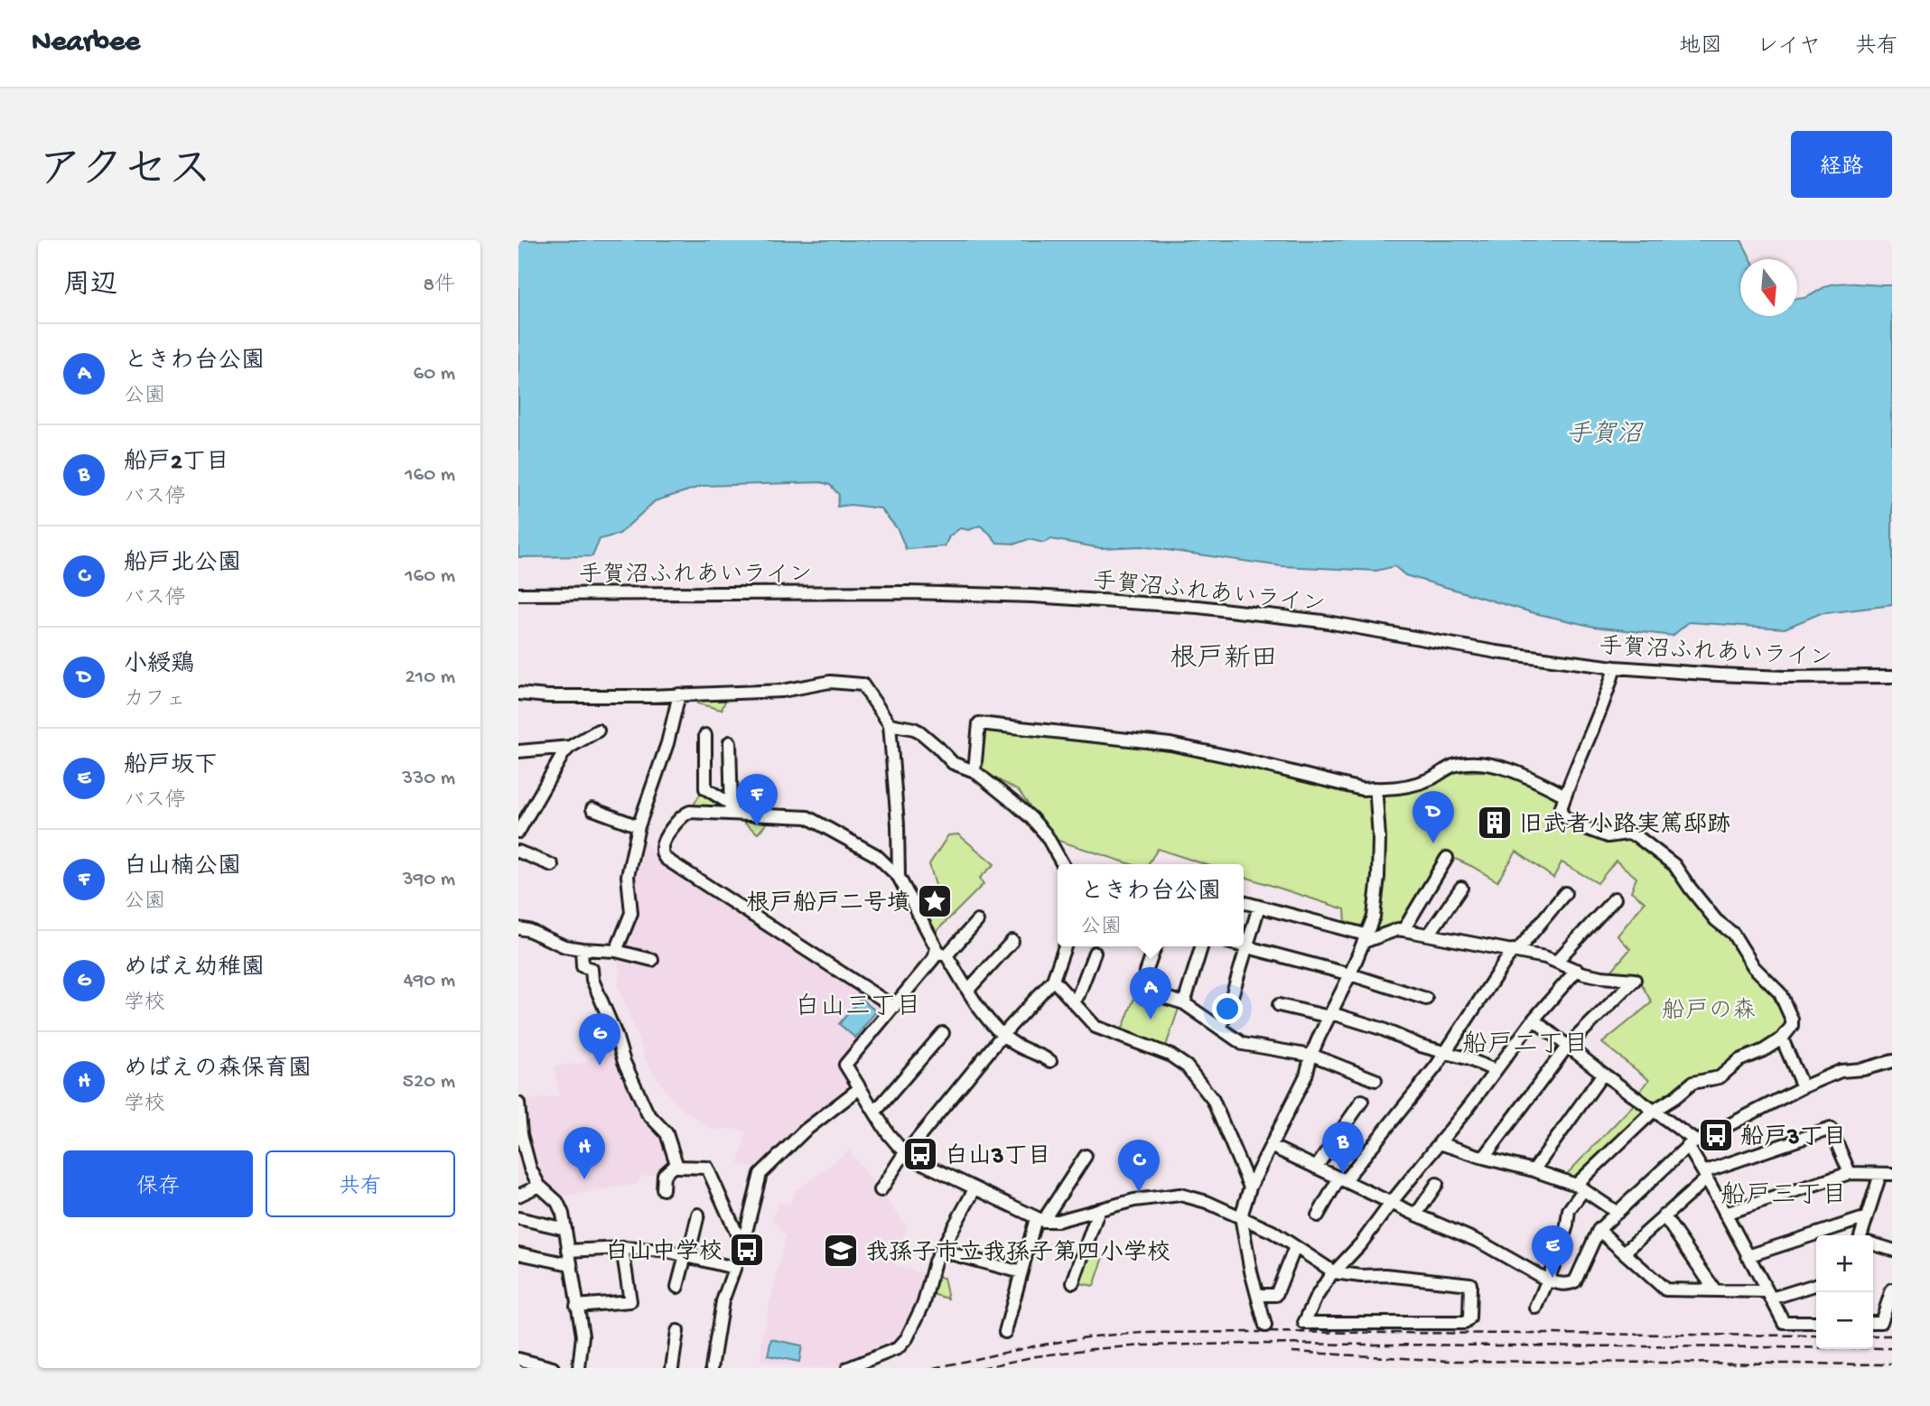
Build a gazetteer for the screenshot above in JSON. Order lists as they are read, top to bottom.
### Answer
{
  "streets": {
    "street": ["手賀沼ふれあいライン"]
  },
  "districts": [
    "根戸新田",
    "白山三丁目",
    "船戸二丁目",
    "船戸三丁目"
  ],
  "water": ["手賀沼"],
  "parks": ["船戸の森"],
  "places": {
    "building": ["旧武者小路実篤邸跡"],
    "place": ["根戸船戸二号墳"],
    "bus stop": ["船戸3丁目", "白山3丁目", "白山中学校"],
    "school or university": ["我孫子市立我孫子第四小学校"]
  },
  "north": "bottom",
  "page": {
    "header": "Nearbee",
    "nav": ["地図", "レイヤ", "共有"],
    "title": "アクセス",
    "buttons": [
      "経路",
      ["保存", "共有"]
    ],
    "heading": ["周辺", "8件"],
    "list": [
      {
        "mark": "A",
        "name": "ときわ台公園",
        "note": "公園",
        "value": "60 m"
      },
      {
        "mark": "B",
        "name": "船戸2丁目",
        "note": "バス停",
        "value": "160 m"
      },
      {
        "mark": "C",
        "name": "船戸北公園",
        "note": "バス停",
        "value": "160 m"
      },
      {
        "mark": "D",
        "name": "小綬鶏",
        "note": "カフェ",
        "value": "210 m"
      },
      {
        "mark": "E",
        "name": "船戸坂下",
        "note": "バス停",
        "value": "330 m"
      },
      {
        "mark": "F",
        "name": "白山楠公園",
        "note": "公園",
        "value": "390 m"
      },
      {
        "mark": "G",
        "name": "めばえ幼稚園",
        "note": "学校",
        "value": "490 m"
      },
      {
        "mark": "H",
        "name": "めばえの森保育園",
        "note": "学校",
        "value": "520 m"
      }
    ],
    "pins": [
      "F",
      "D",
      "A",
      "G",
      "B",
      "H",
      "C",
      "E"
    ],
    "popup": ["ときわ台公園", "公園"],
    "map_buttons": ["+", "−"]
  }
}
